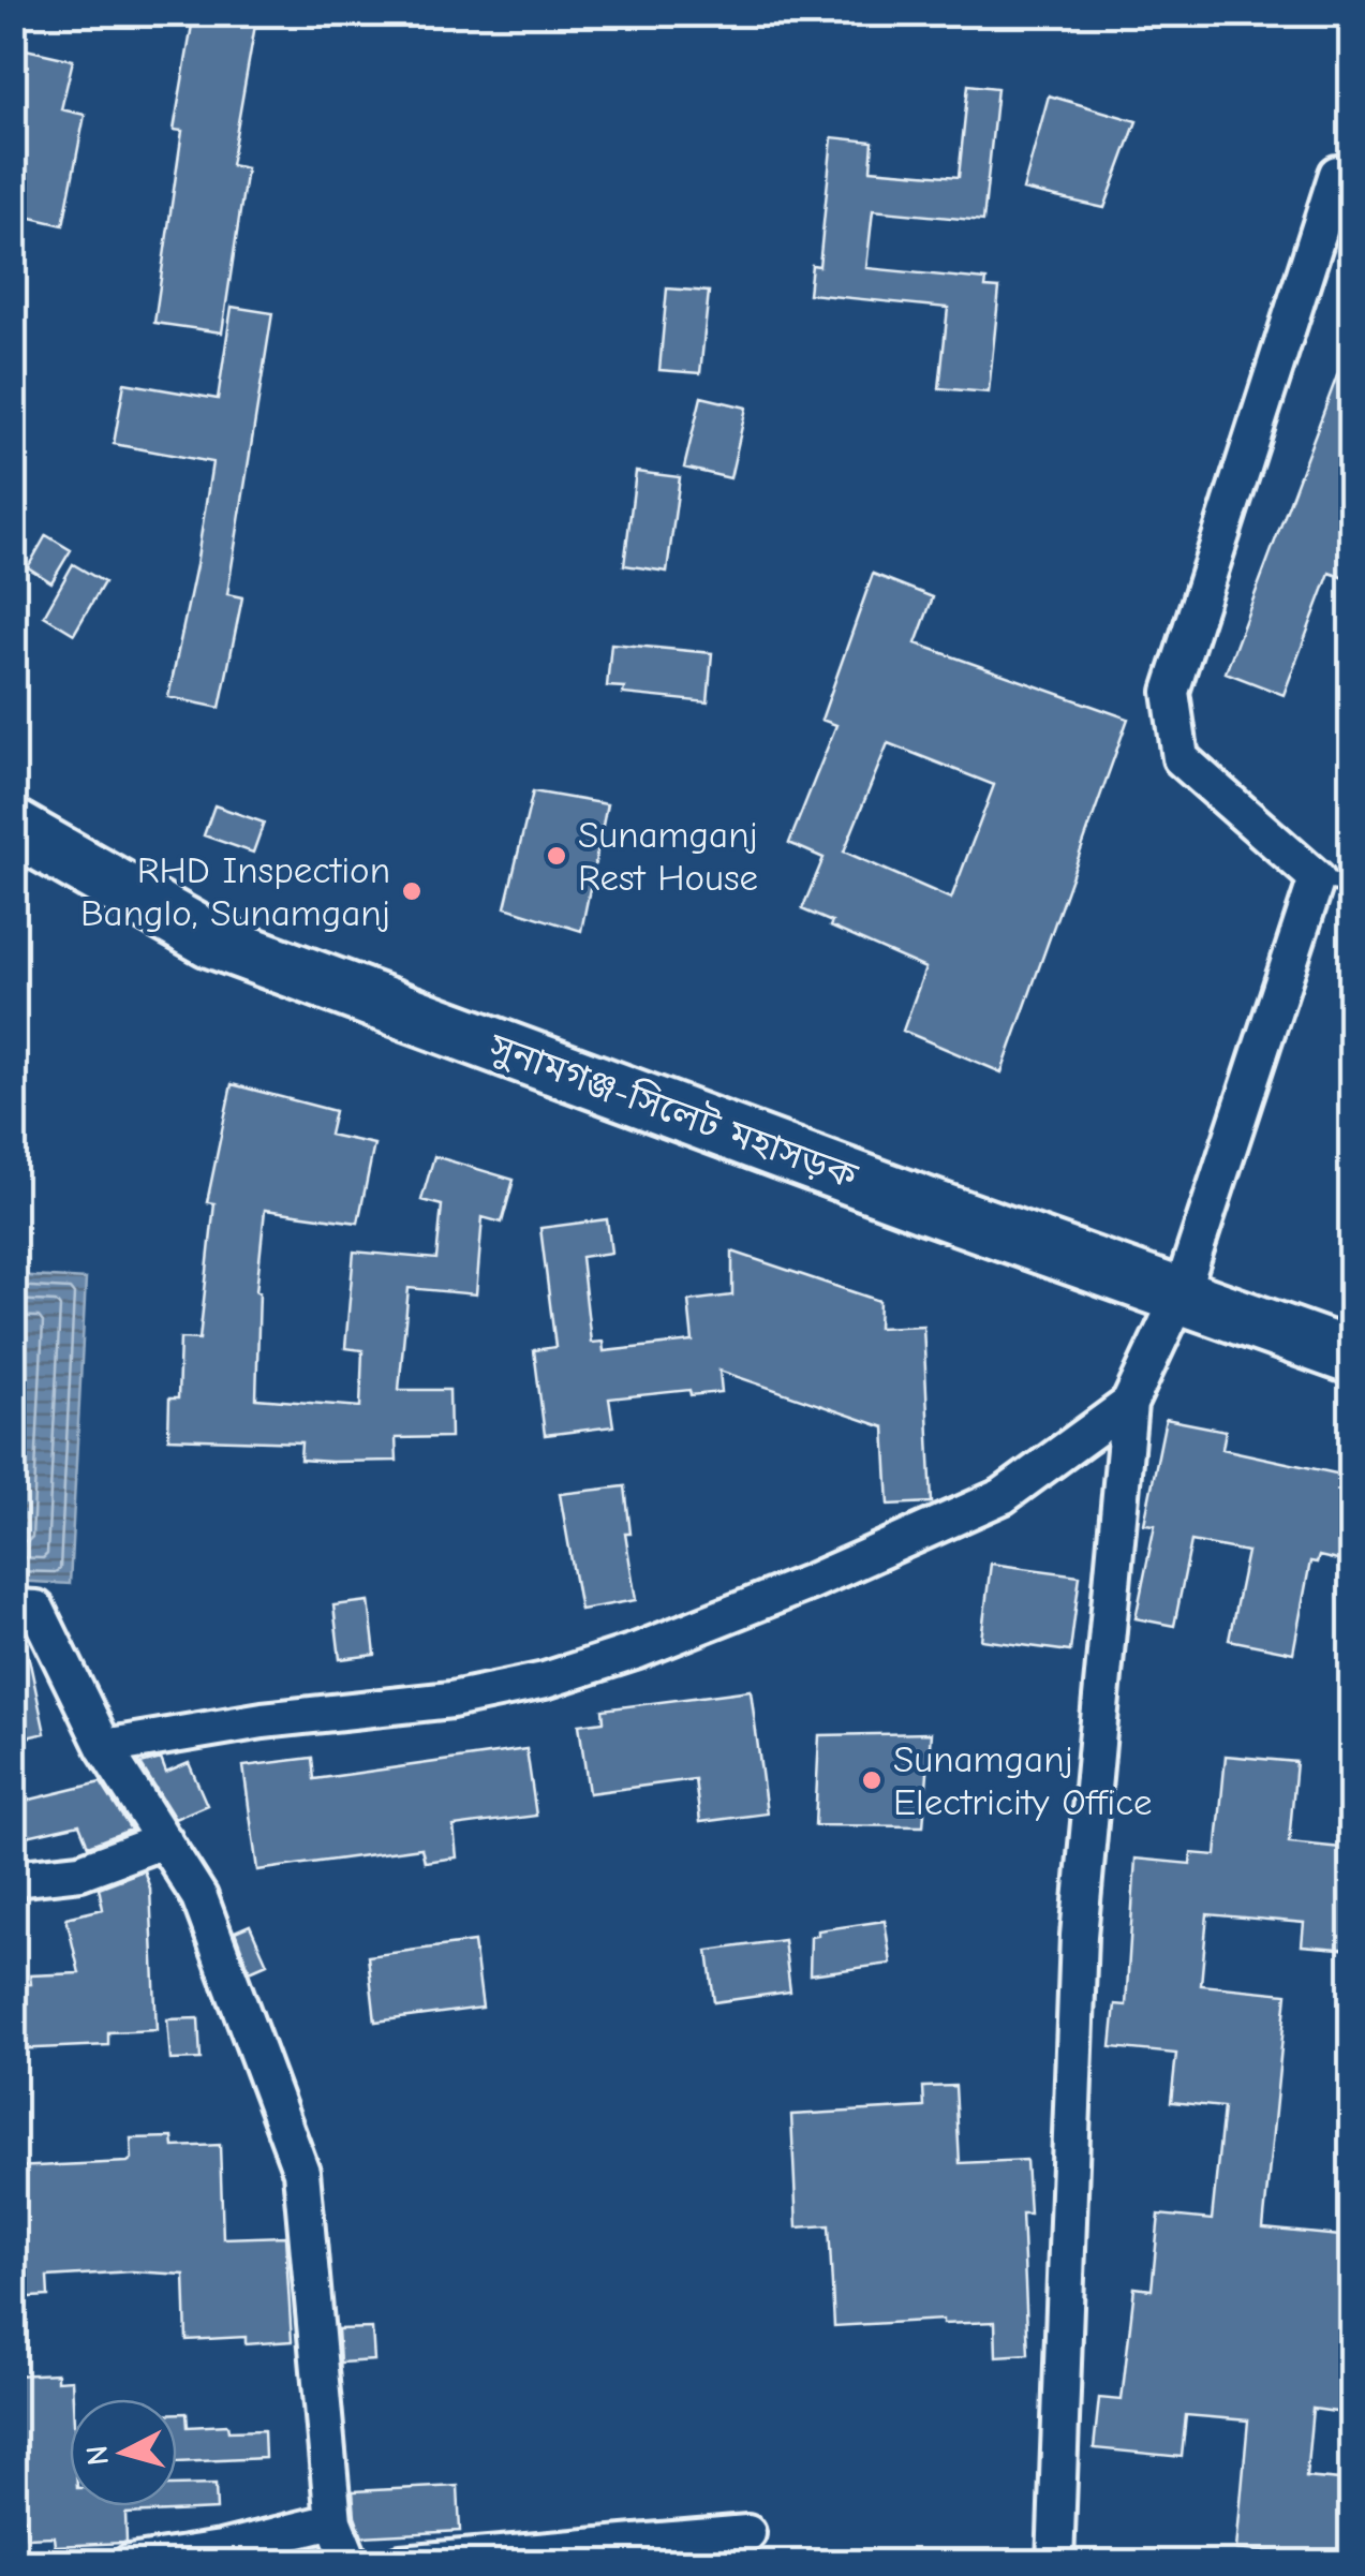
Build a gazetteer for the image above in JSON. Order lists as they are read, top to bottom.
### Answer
{
  "streets": {
    "main road": ["সুনামগঞ্জ-সিলেট মহাসড়ক"]
  },
  "places": ["Sunamganj Rest House", "RHD Inspection Banglo, Sunamganj", "Sunamganj Electricity Office"],
  "north": "left"
}
